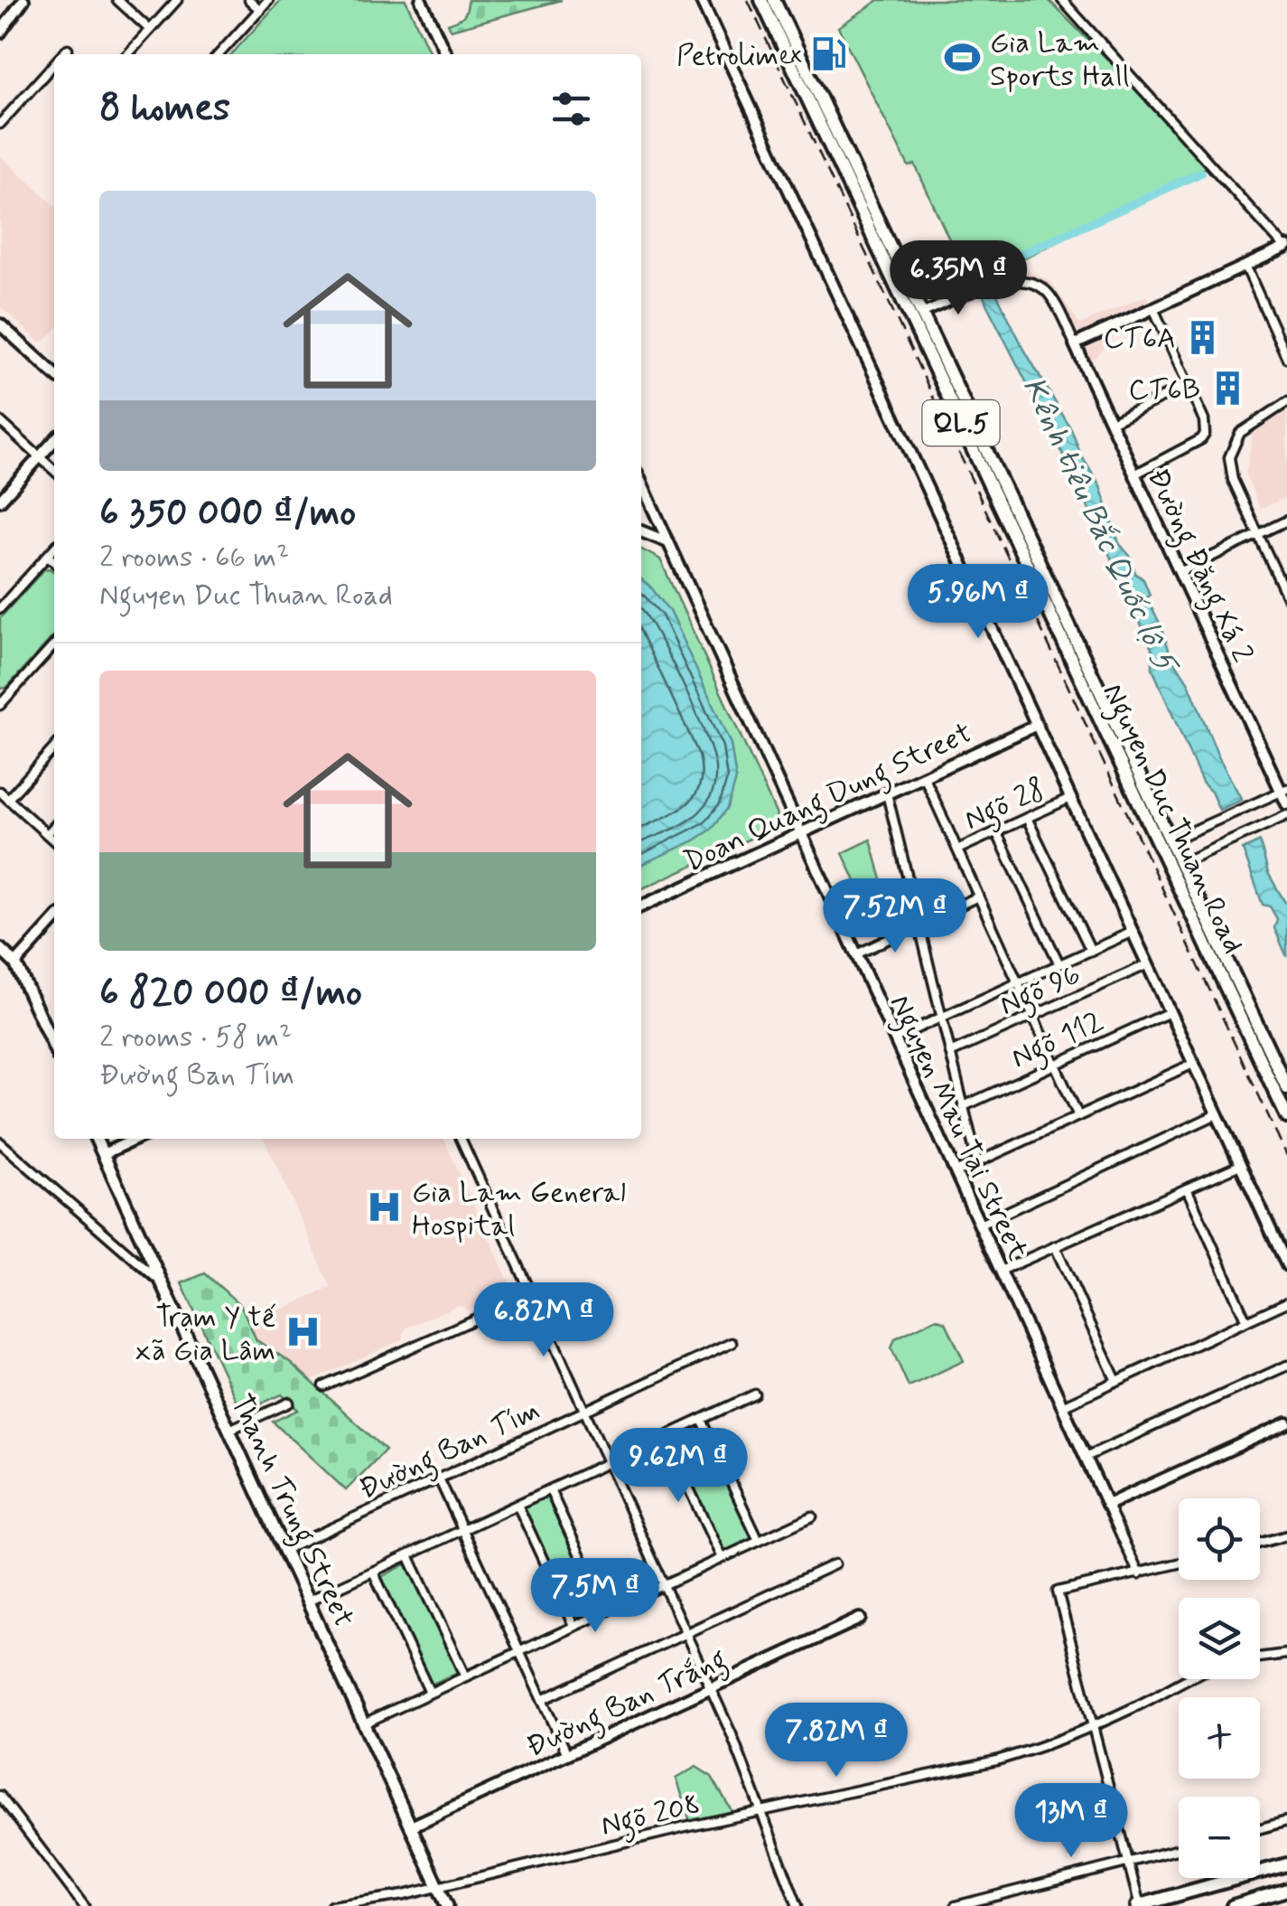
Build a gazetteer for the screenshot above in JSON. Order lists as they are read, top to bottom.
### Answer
{
  "streets": {
    "main road": ["QL.5", "Nguyen Duc Thuan Road", "Thanh Trung Street"],
    "street": [
      "Đường Đặng Xá 2",
      "Doan Quang Dung Street",
      "Ngõ 28",
      "Ngõ 96",
      "Ngõ 112",
      "Nguyen Mau Tai Street",
      "Đường Ban Tím",
      "Đường Ban Trắng",
      "Ngõ 208"
    ]
  },
  "crossings": [
    ["Doan Quang Dung Street", "Nguyen Mau Tai Street"],
    ["Đường Ban Tím", "Thanh Trung Street"],
    ["Thanh Trung Street", "Đường Ban Trắng"],
    ["Thanh Trung Street", "Ngõ 208"]
  ],
  "water": ["Kênh tiêu Bắc Quốc lộ 5"],
  "places": {
    "fuel station": ["Petrolimex"],
    "sports": ["Gia Lam Sports Hall"],
    "building": ["CT6A", "CT6B"],
    "hospital": ["Gia Lam General Hospital", "Trạm Y tế xã Gia Lâm"]
  },
  "page": {
    "heading": "8 homes",
    "list": [
      {
        "name": "6 350 000 ₫/mo",
        "note": "2 rooms · 66 m² · Nguyen Duc Thuan Road"
      },
      {
        "name": "6 820 000 ₫/mo",
        "note": "2 rooms · 58 m² · Đường Ban Tím"
      }
    ],
    "price": [
      "6.35M ₫",
      "5.96M ₫",
      "7.52M ₫",
      "6.82M ₫",
      "9.62M ₫",
      "7.5M ₫",
      "7.82M ₫",
      "13M ₫"
    ],
    "map_buttons": ["+", "−"]
  }
}
